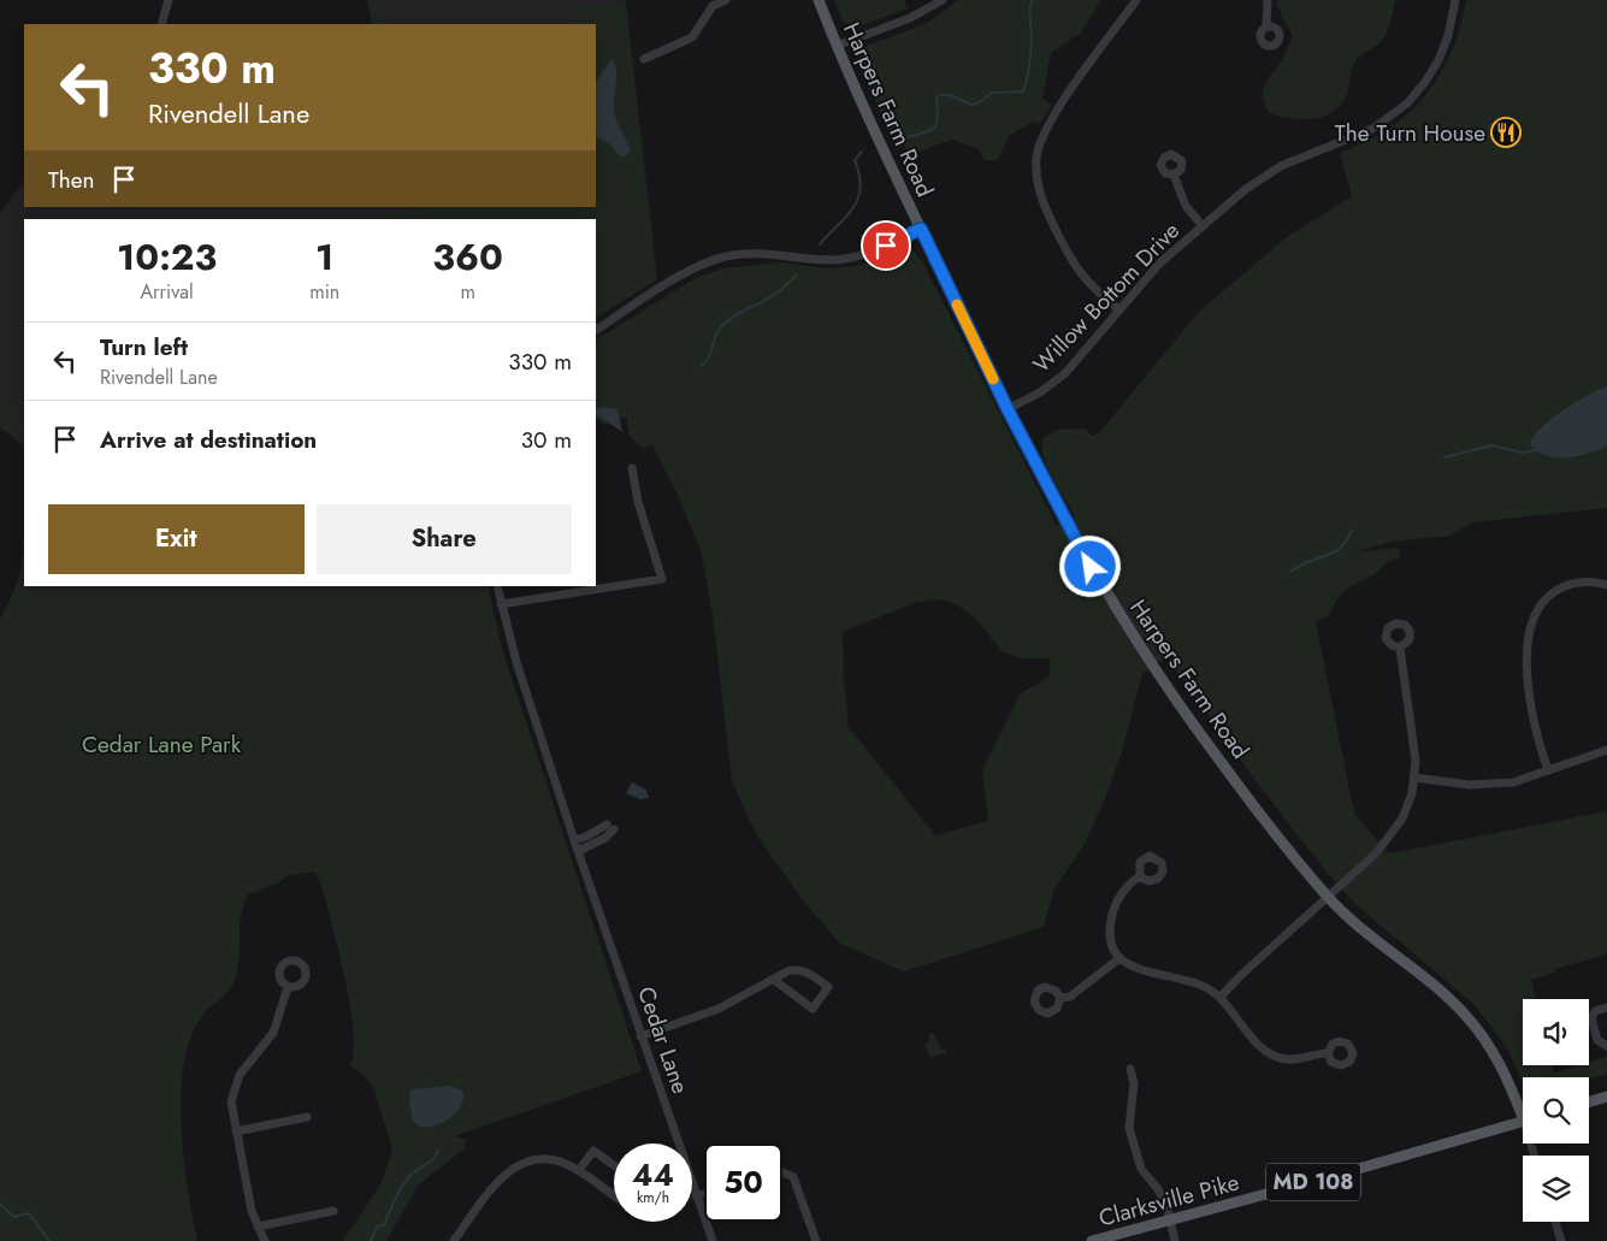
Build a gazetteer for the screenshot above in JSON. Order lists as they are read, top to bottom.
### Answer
{
  "streets": {
    "main road": ["Harpers Farm Road", "MD 108", "Clarksville Pike"],
    "street": ["Willow Bottom Drive", "Cedar Lane"]
  },
  "crossings": [
    ["Harpers Farm Road", "Willow Bottom Drive"]
  ],
  "parks": ["Cedar Lane Park"],
  "places": {
    "restaurant": ["The Turn House"]
  },
  "page": {
    "turn": ["330 m", "Rivendell Lane"],
    "then": "Then",
    "eta": [
      "10:23",
      "Arrival",
      "1",
      "min",
      "360",
      "m"
    ],
    "list": [
      {
        "name": "Turn left",
        "note": "Rivendell Lane",
        "value": "330 m"
      },
      {
        "name": "Arrive at destination",
        "value": "30 m"
      }
    ],
    "buttons": ["Exit", "Share"],
    "speed": "44 km/h",
    "limit": "50"
  }
}
